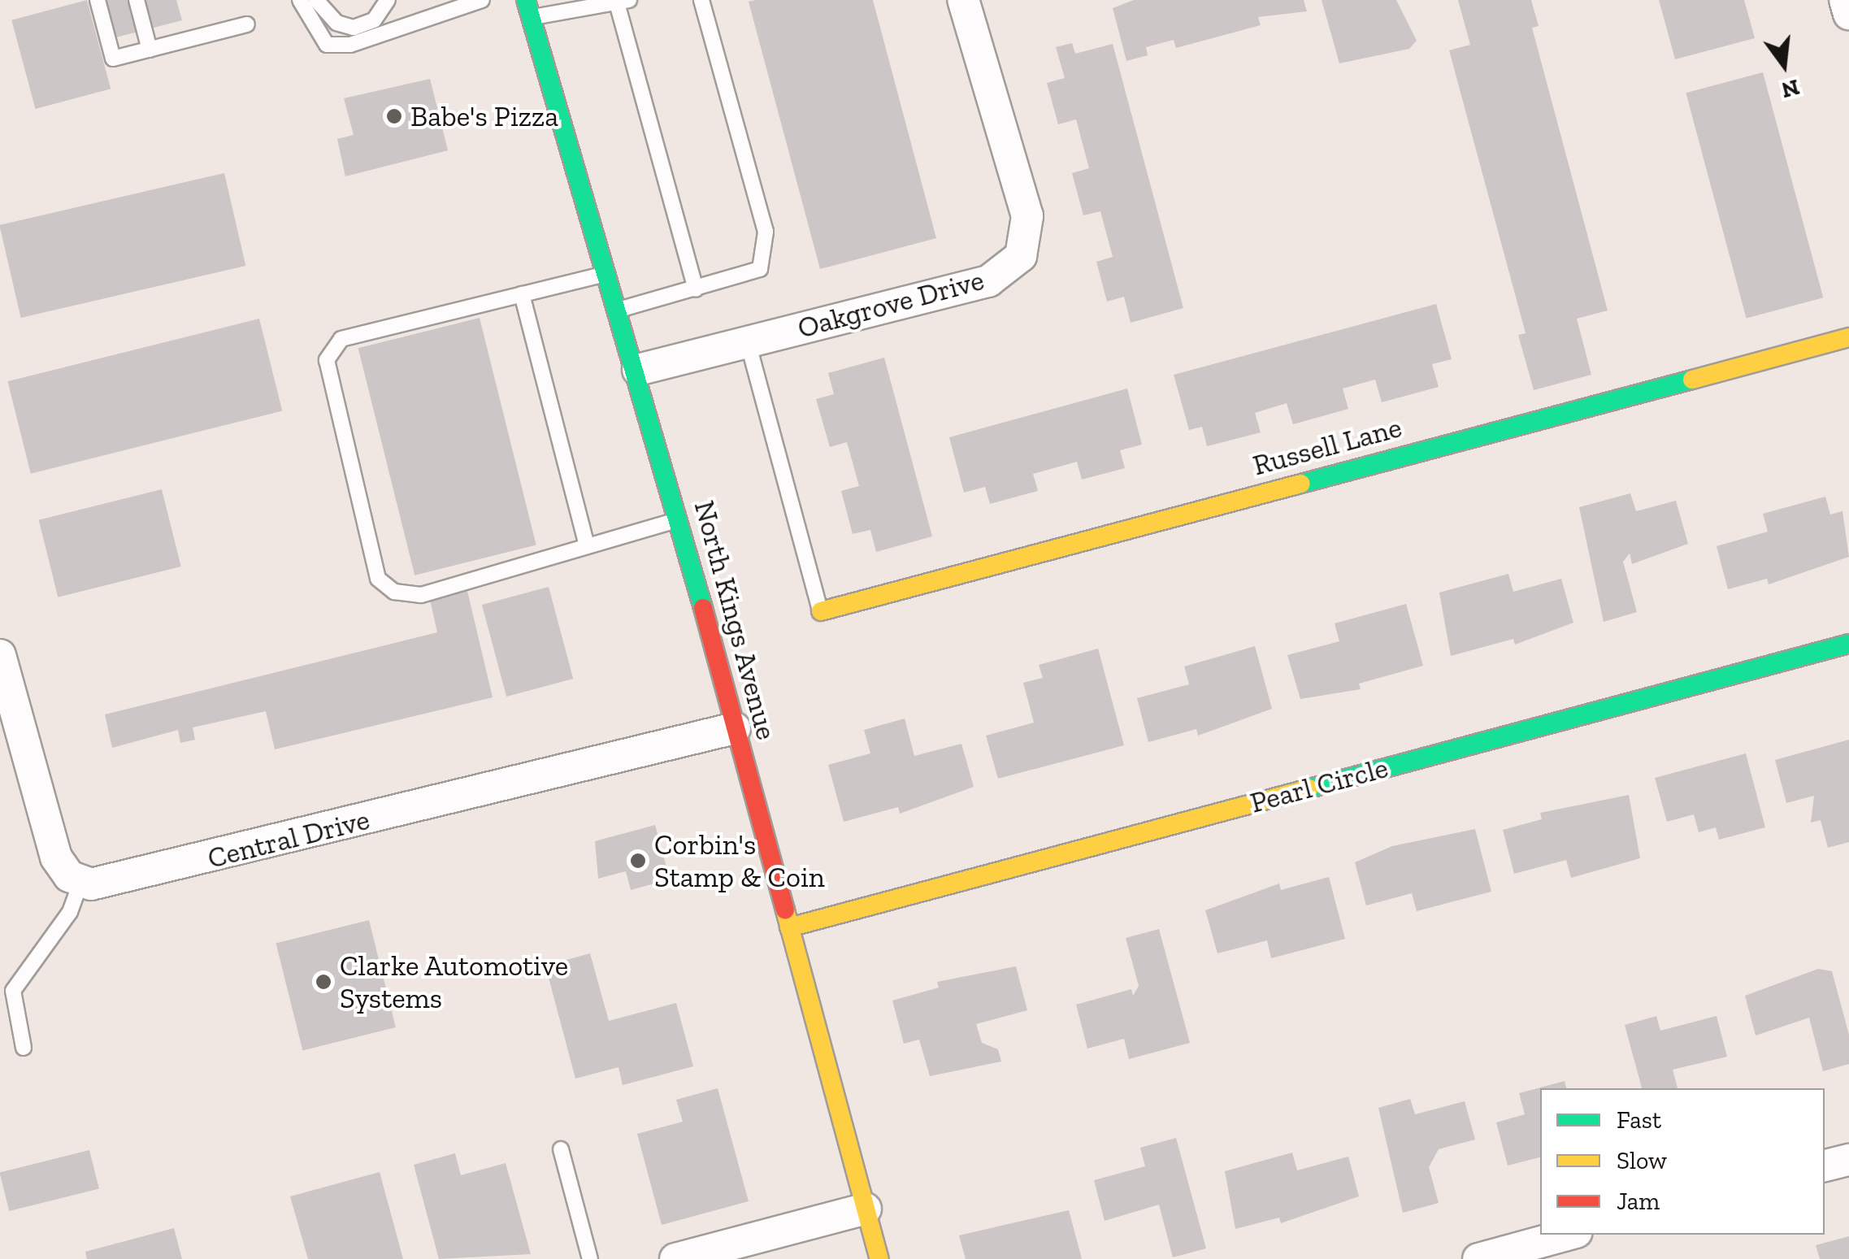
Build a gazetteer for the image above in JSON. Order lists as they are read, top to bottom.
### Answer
{
  "streets": {
    "street": [
      "Oakgrove Drive",
      "Russell Lane",
      "North Kings Avenue",
      "Pearl Circle",
      "Central Drive"
    ]
  },
  "crossings": [
    ["Oakgrove Drive", "North Kings Avenue"],
    ["North Kings Avenue", "Pearl Circle"],
    ["North Kings Avenue", "Central Drive"]
  ],
  "places": ["Babe's Pizza", "Corbin's Stamp & Coin", "Clarke Automotive Systems"],
  "legend": ["Fast", "Slow", "Jam"],
  "north": "bottom"
}
